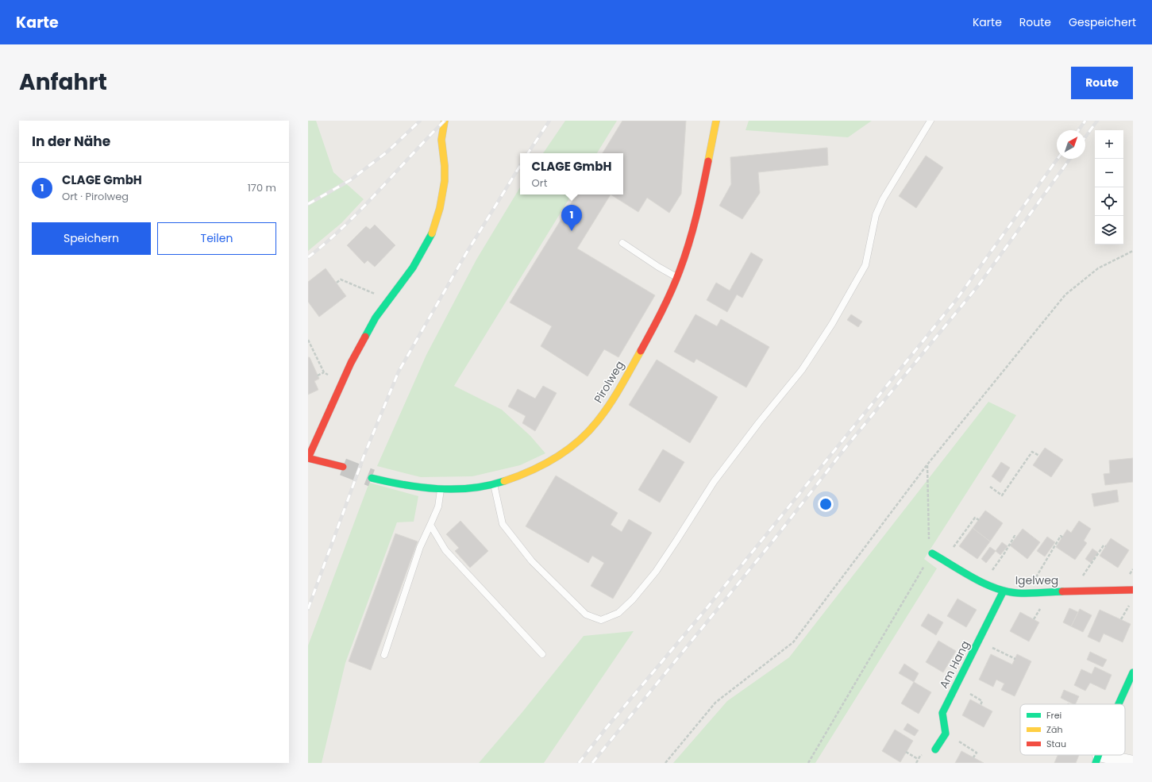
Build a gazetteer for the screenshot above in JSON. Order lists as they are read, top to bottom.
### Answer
{
  "streets": {
    "street": ["Pirolweg", "Igelweg", "Am Hang"]
  },
  "crossings": [
    ["Igelweg", "Am Hang"]
  ],
  "legend": ["Frei", "Zäh", "Stau"],
  "north": "top right",
  "page": {
    "header": "Karte",
    "nav": ["Karte", "Route", "Gespeichert"],
    "title": "Anfahrt",
    "buttons": [
      "Route",
      ["Speichern", "Teilen"]
    ],
    "heading": "In der Nähe",
    "map_buttons": ["+", "−"],
    "popup": ["CLAGE GmbH", "Ort"],
    "list": [
      {
        "mark": "1",
        "name": "CLAGE GmbH",
        "note": "Ort · Pirolweg",
        "value": "170 m"
      }
    ],
    "pins": "1"
  }
}
